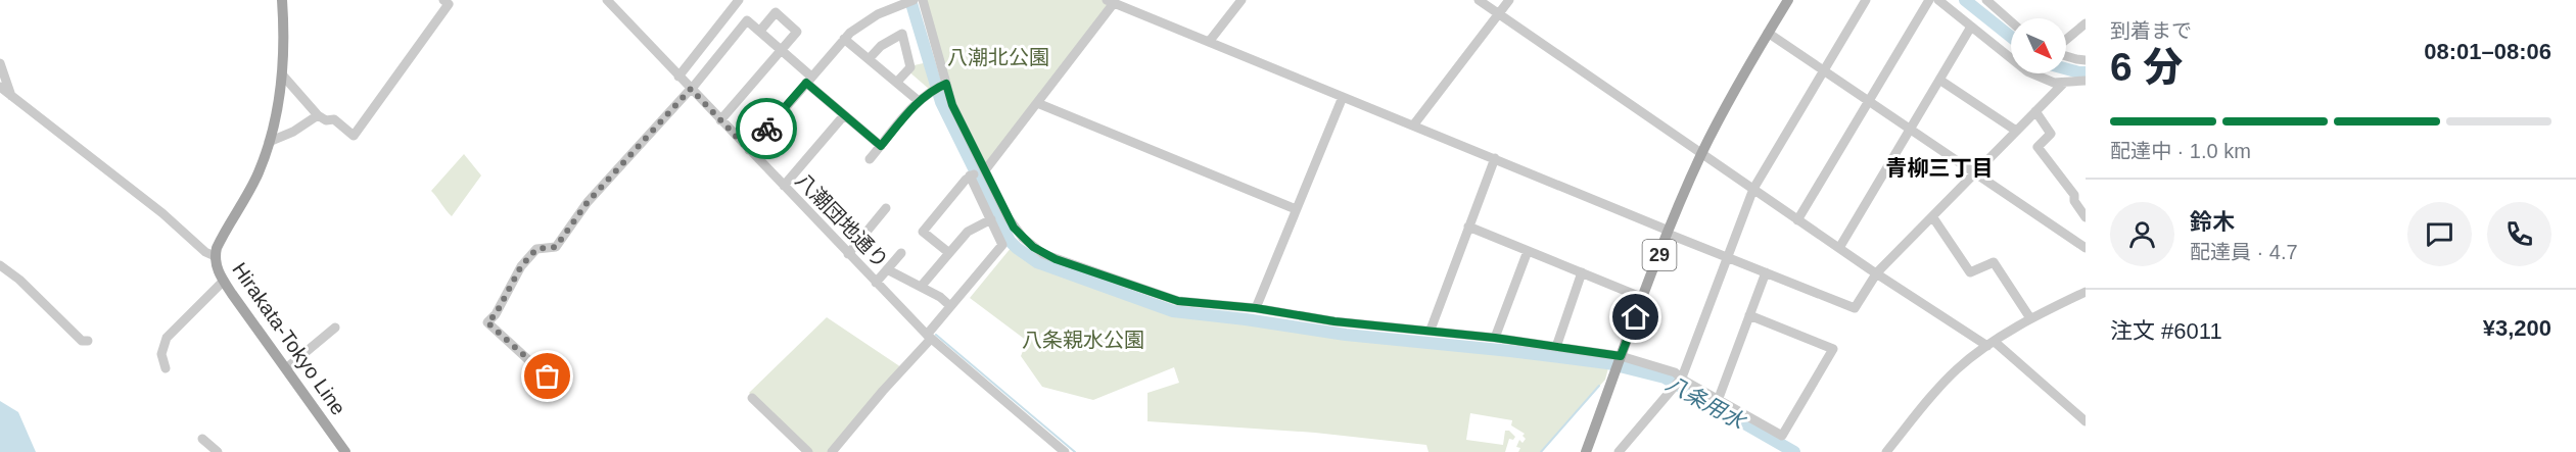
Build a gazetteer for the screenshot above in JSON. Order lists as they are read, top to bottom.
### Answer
{
  "streets": {
    "main road": ["29", "Hirakata-Tokyo Line"],
    "street": ["八潮団地通り"]
  },
  "districts": ["青柳三丁目"],
  "water": ["八条用水"],
  "parks": ["八潮北公園", "八条親水公園"],
  "north": "bottom right",
  "page": {
    "heading": ["6 分", "到着まで", "08:01–08:06"],
    "panel": [
      "鈴木",
      "配達員 · 4.7",
      "注文 #6011",
      "¥3,200"
    ],
    "bar": "配達中 · 1.0 km"
  }
}
